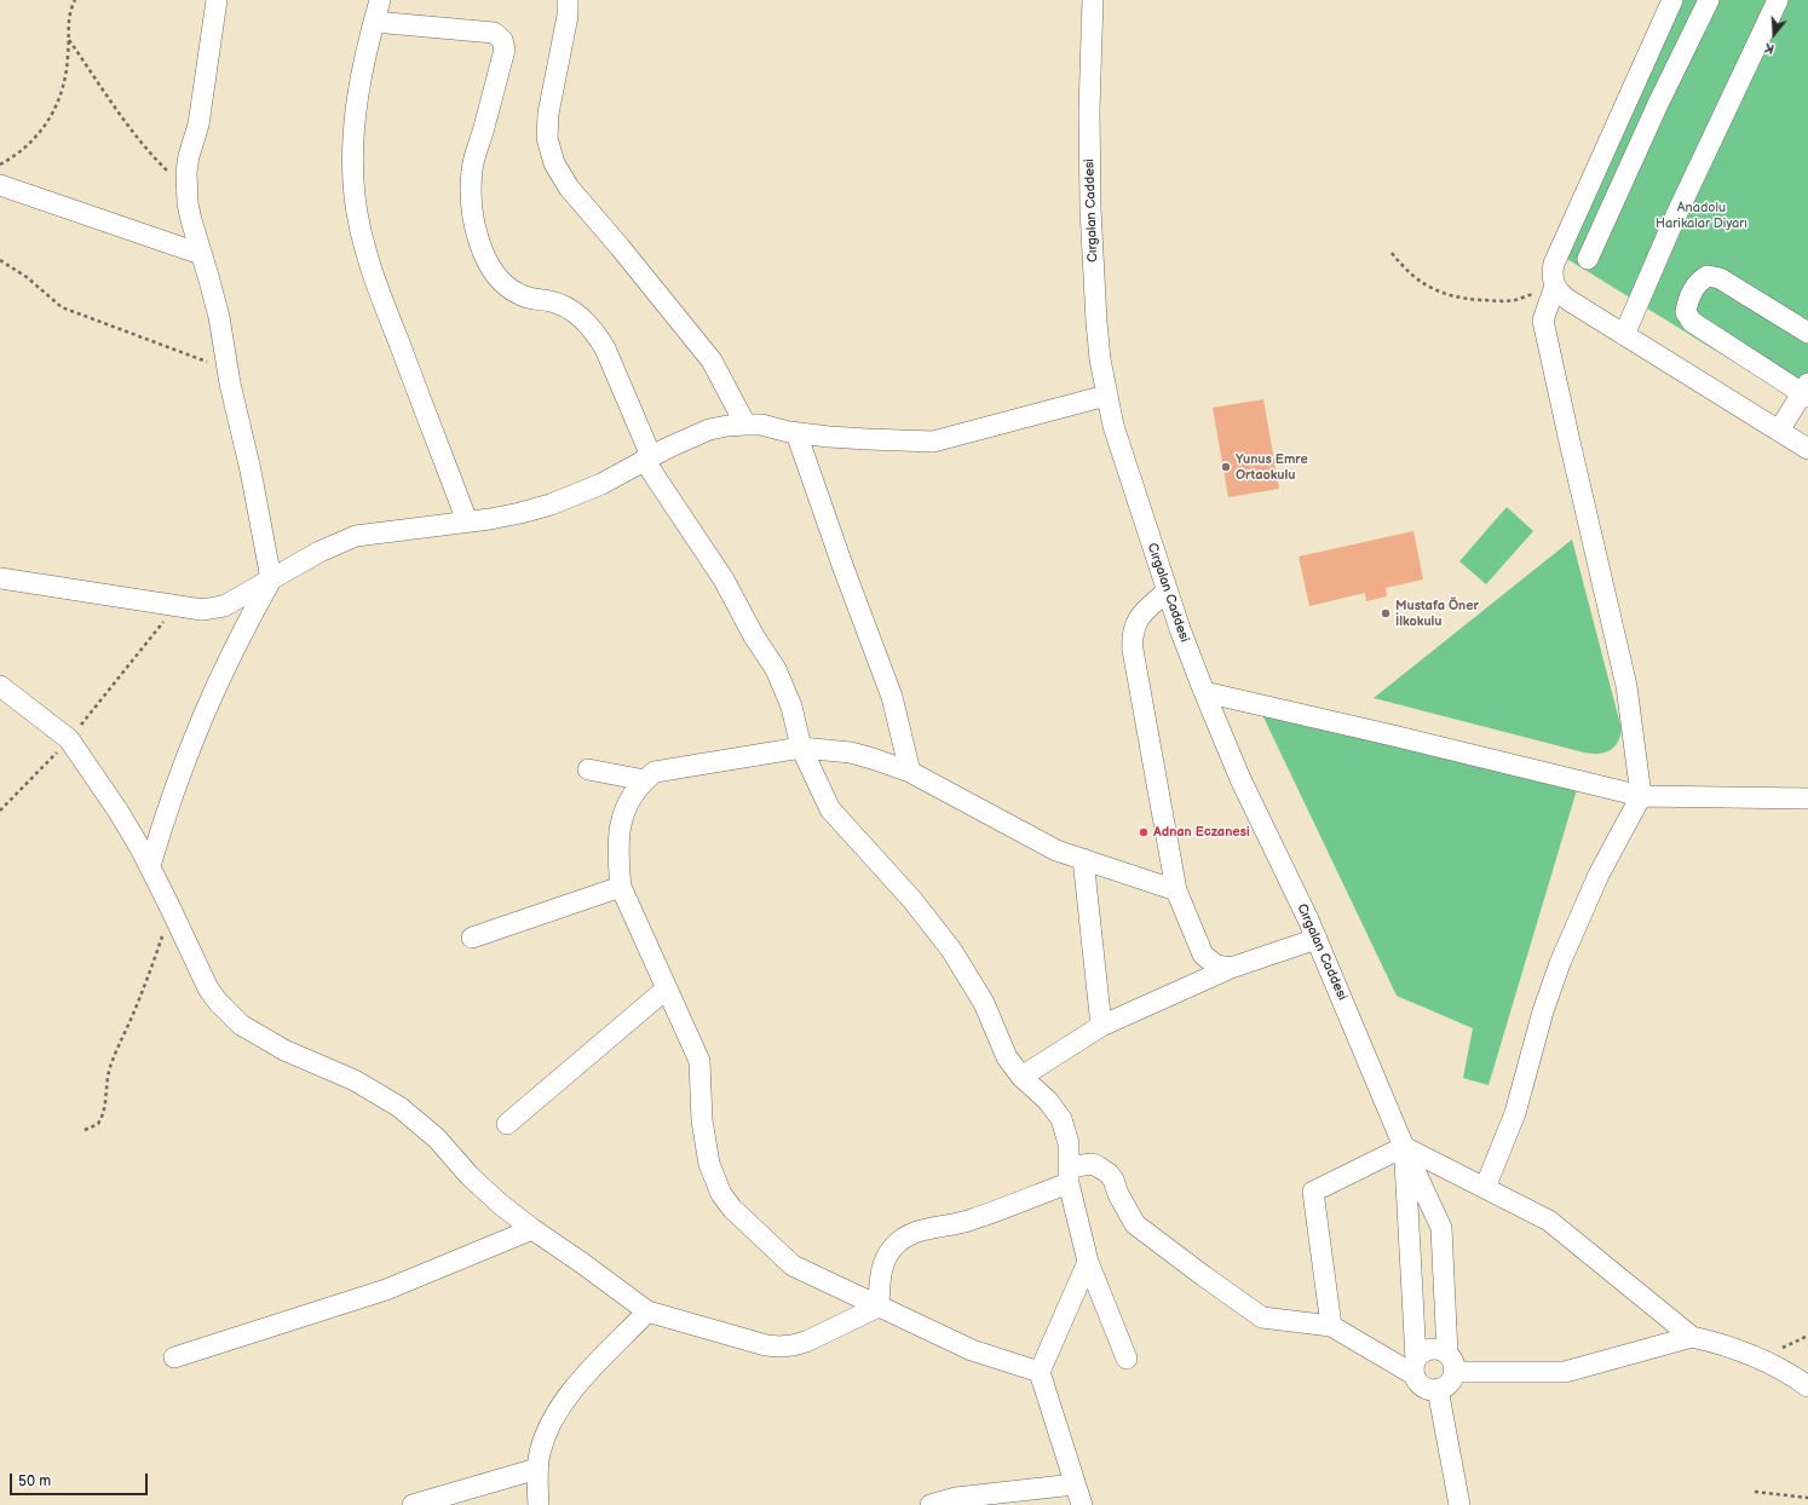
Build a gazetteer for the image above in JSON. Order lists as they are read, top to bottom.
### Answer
{
  "streets": {
    "street": ["Cırgalan Caddesi"]
  },
  "parks": ["Anadolu Harikalar Diyarı"],
  "places": ["Yunus Emre Ortaokulu", "Mustafa Öner İlkokulu", "Adnan Eczanesi"],
  "scale_bar": "50 m",
  "north": "bottom"
}
